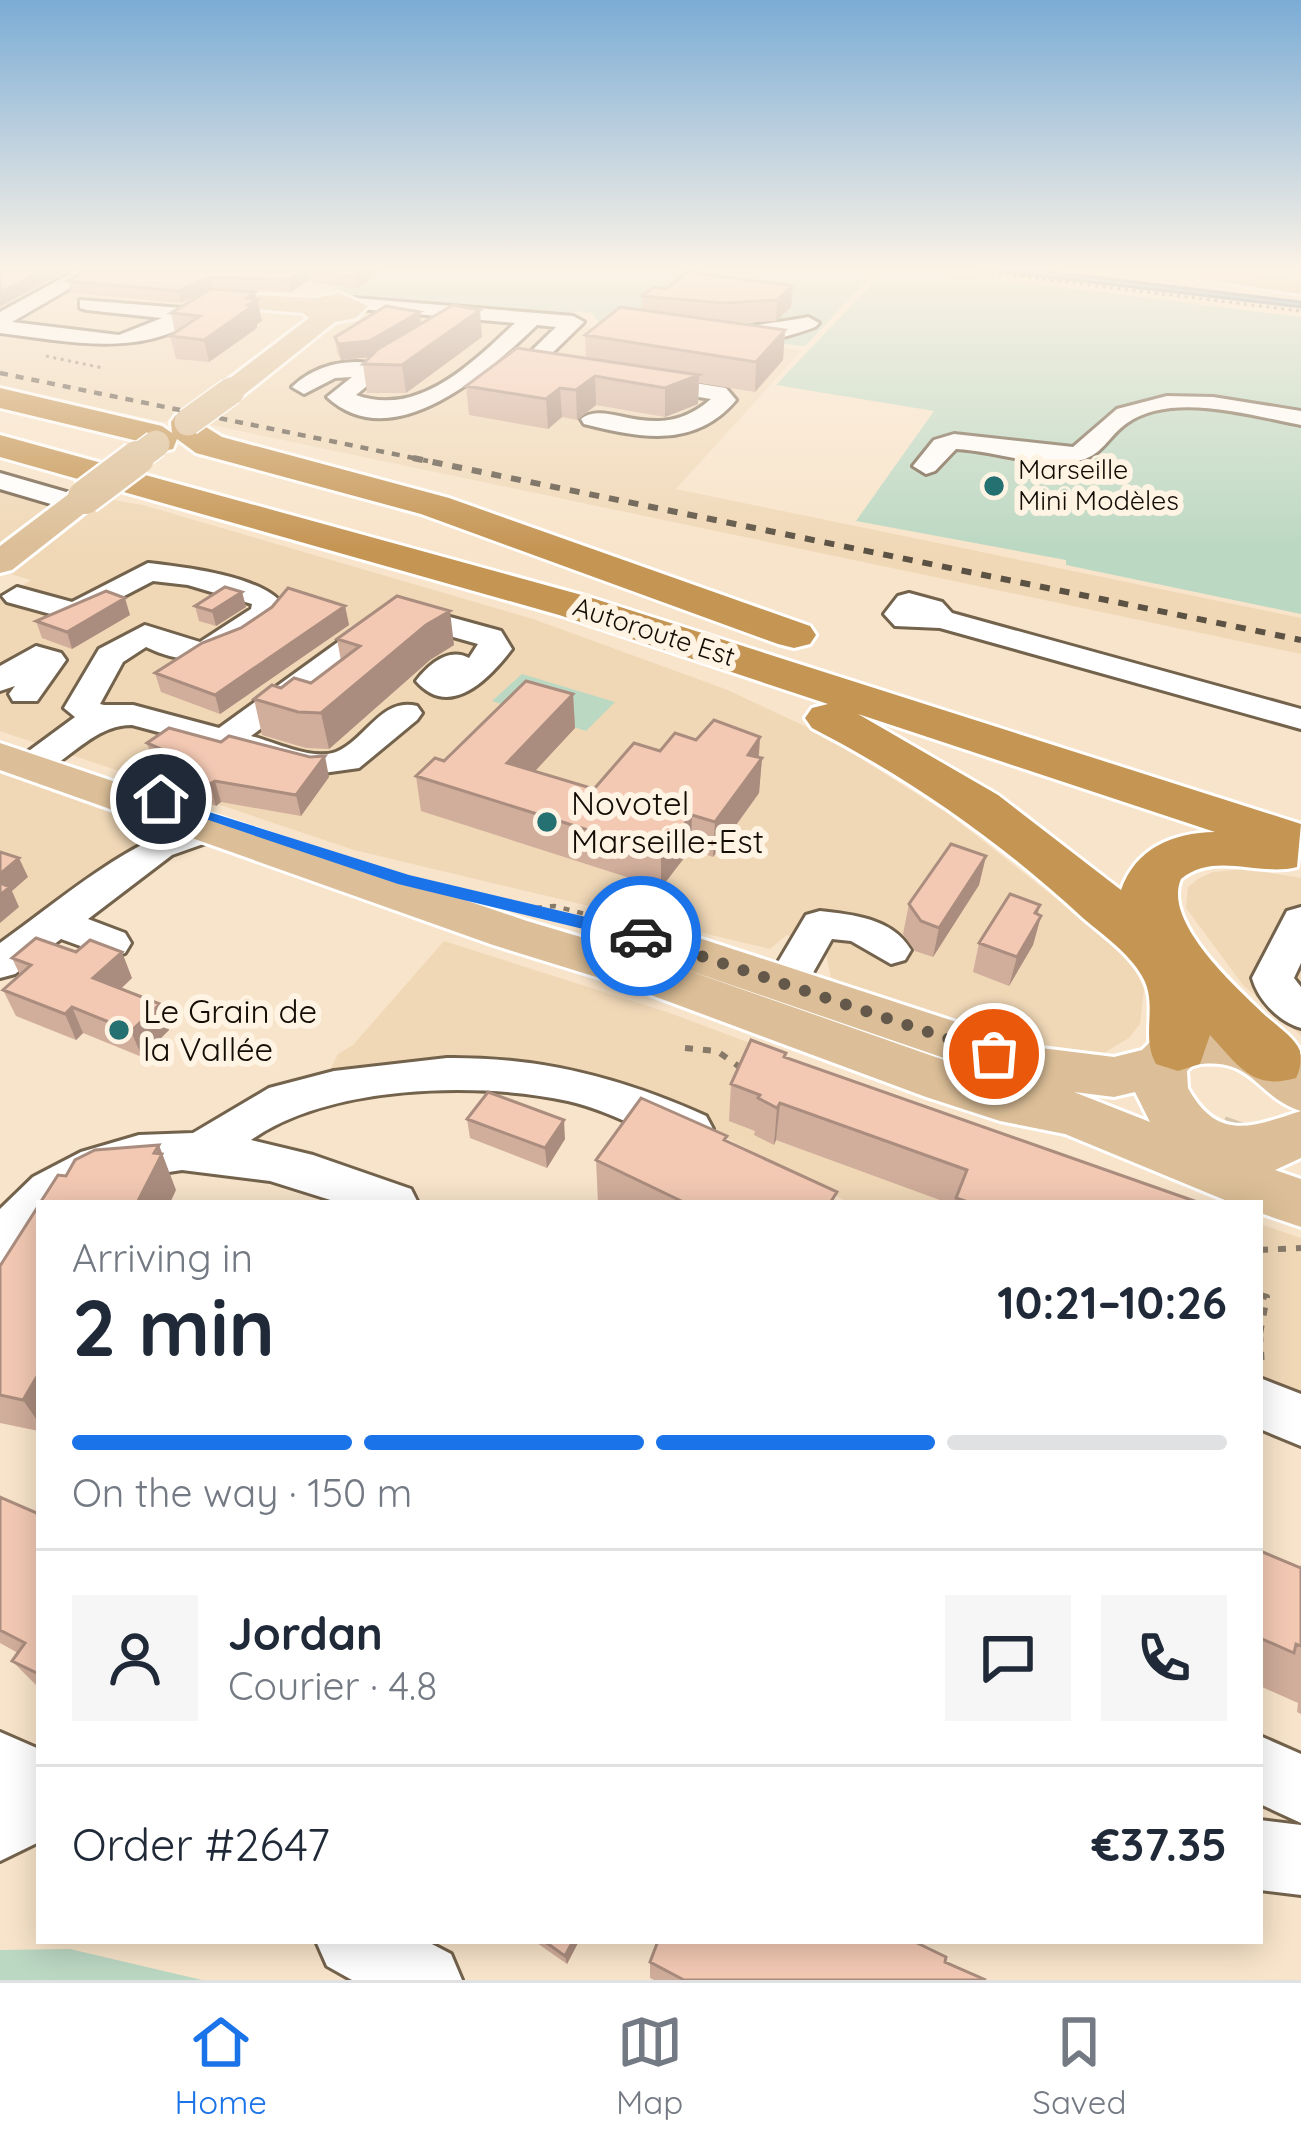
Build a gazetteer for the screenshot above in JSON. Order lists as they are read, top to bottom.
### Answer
{
  "streets": {
    "highway": ["Autoroute Est"]
  },
  "places": ["Marseille Mini Modèles", "Novotel Marseille-Est", "Le Grain de la Vallée"],
  "page": {
    "heading": ["2 min", "Arriving in", "10:21–10:26"],
    "panel": [
      "Jordan",
      "Courier · 4.8",
      "Order #2647",
      "€37.35"
    ],
    "bar": "On the way · 150 m",
    "tabs": ["Home", "Map", "Saved"]
  }
}
